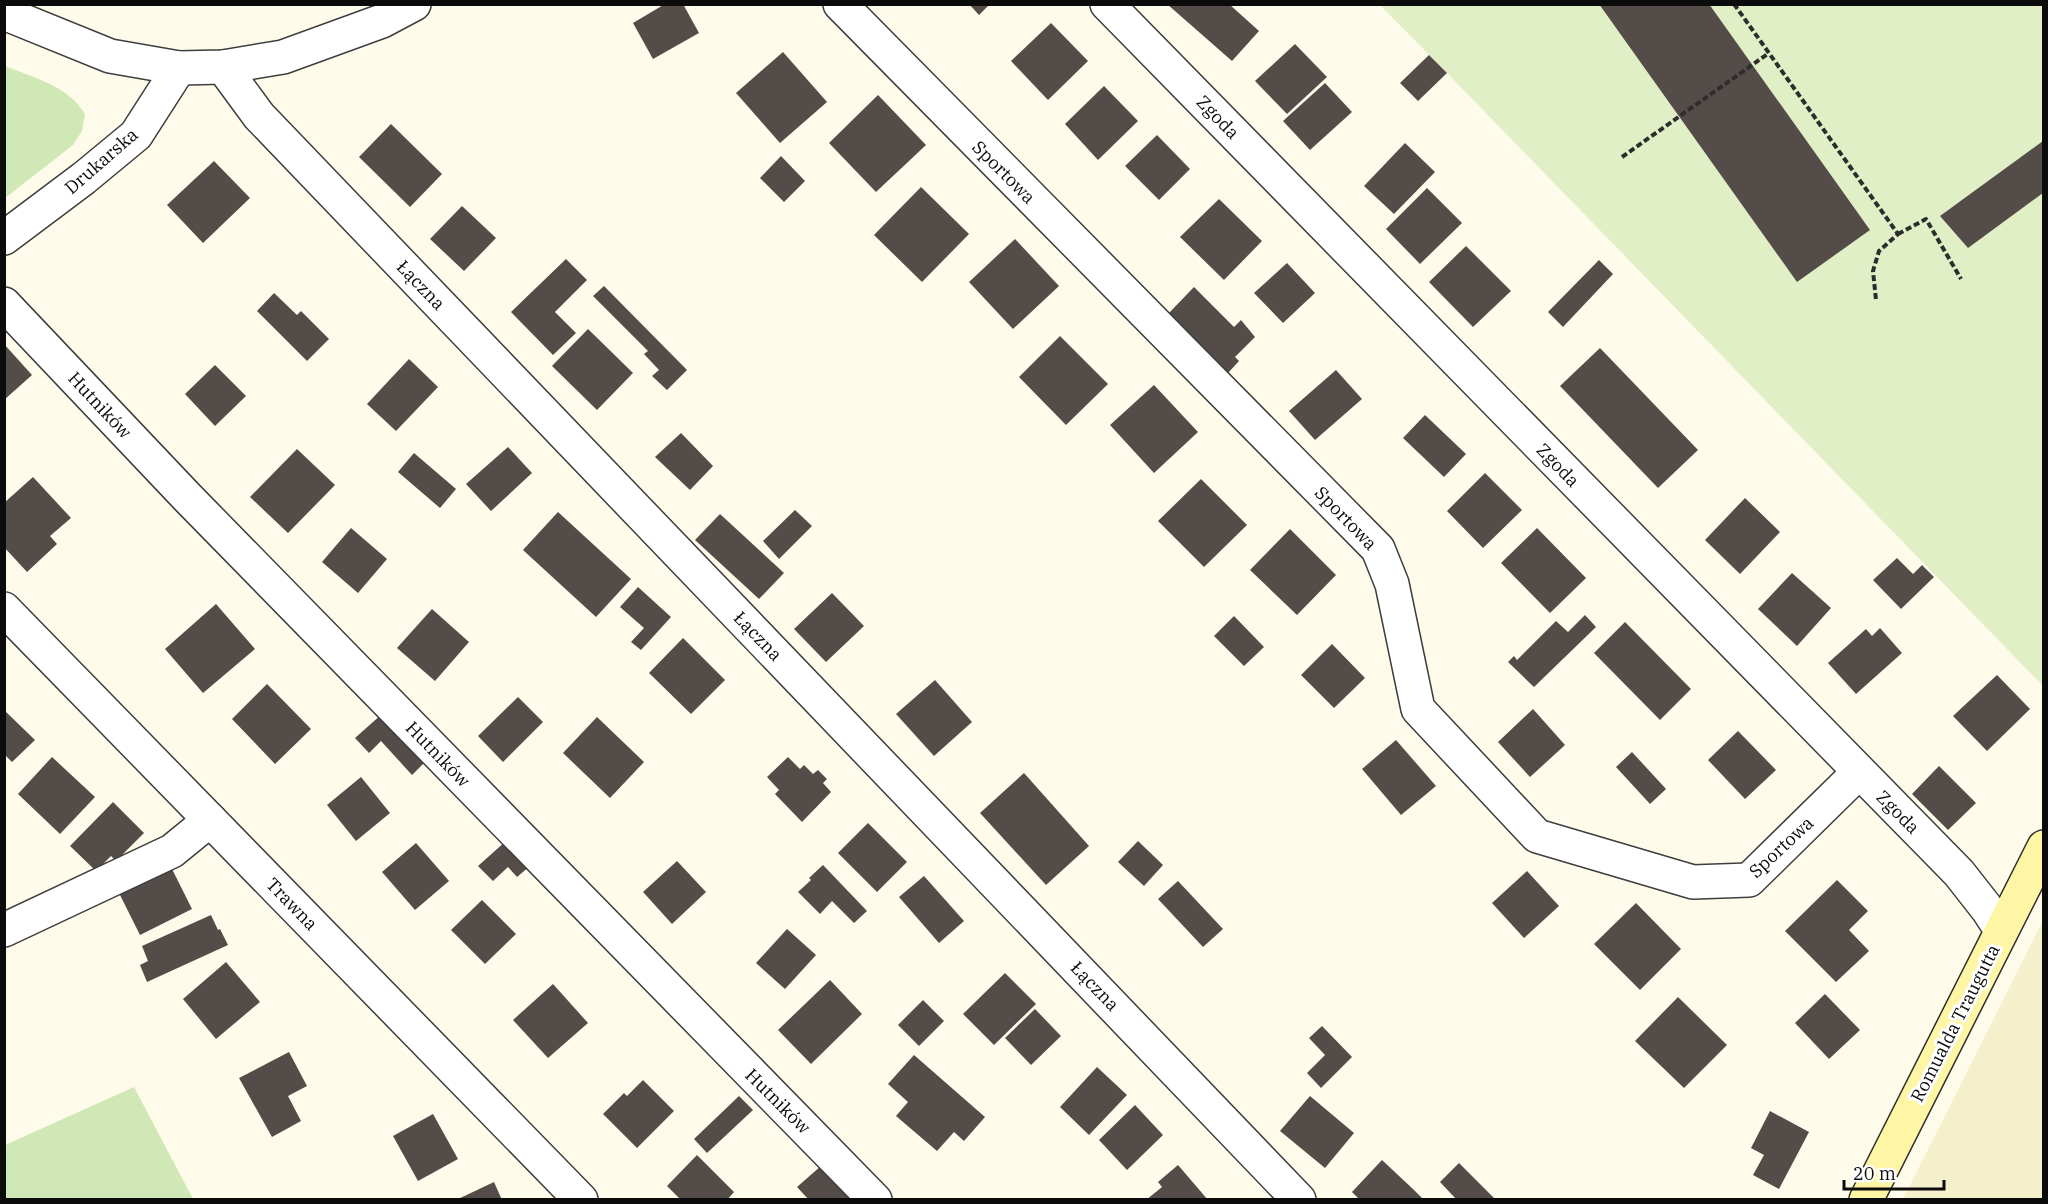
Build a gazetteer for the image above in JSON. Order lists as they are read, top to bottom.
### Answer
{
  "streets": {
    "main road": ["Romualda Traugutta"],
    "street": [
      "Zgoda",
      "Drukarska",
      "Sportowa",
      "Łączna",
      "Hutników",
      "Trawna"
    ]
  },
  "crossings": [
    ["Zgoda", "Sportowa"],
    ["Zgoda", "Romualda Traugutta"]
  ],
  "scale_bar": "20 m"
}
